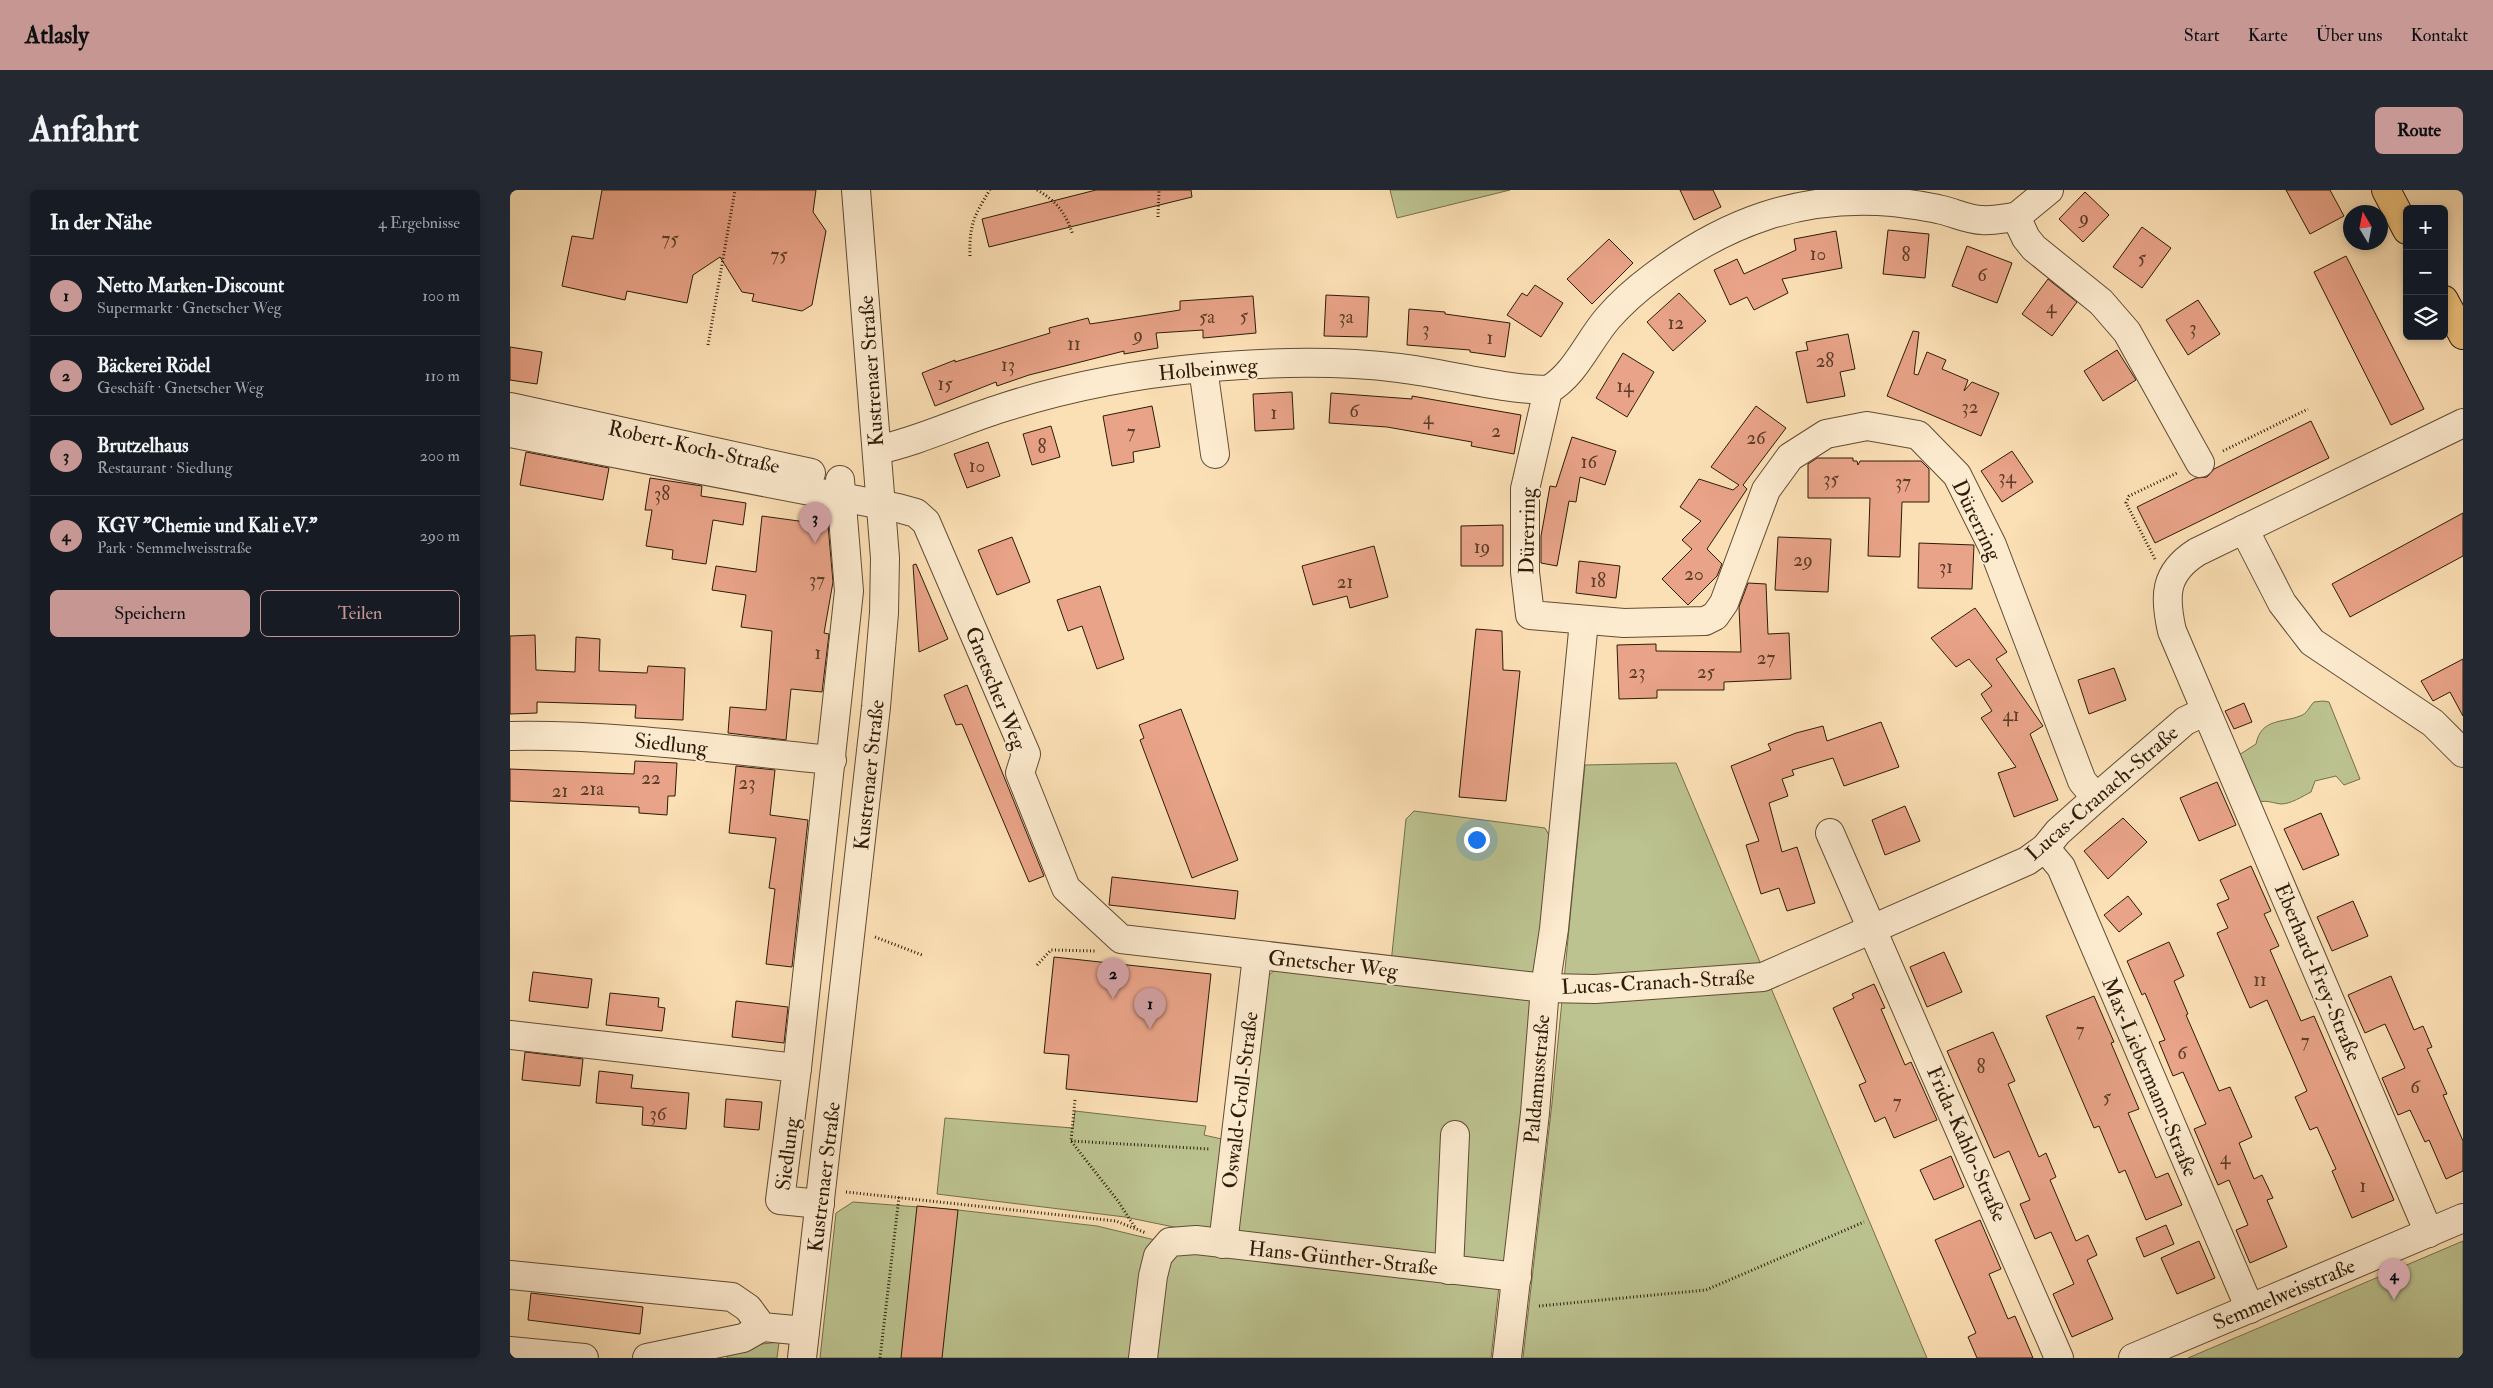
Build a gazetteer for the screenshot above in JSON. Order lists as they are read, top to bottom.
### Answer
{
  "streets": {
    "street": [
      "Holbeinweg",
      "Kustrenaer Straße",
      "Robert-Koch-Straße",
      "Dürerring",
      "Gnetscher Weg",
      "Siedlung",
      "Lucas-Cranach-Straße",
      "Eberhard-Frey-Straße",
      "Max-Liebermann-Straße",
      "Paldamusstraße",
      "Oswald-Croll-Straße",
      "Frida-Kahlo-Straße",
      "Hans-Günther-Straße",
      "Semmelweisstraße"
    ]
  },
  "crossings": [
    ["Holbeinweg", "Kustrenaer Straße"],
    ["Holbeinweg", "Dürerring"],
    ["Kustrenaer Straße", "Gnetscher Weg"],
    ["Kustrenaer Straße", "Siedlung"],
    ["Dürerring", "Lucas-Cranach-Straße"],
    ["Dürerring", "Paldamusstraße"],
    ["Gnetscher Weg", "Lucas-Cranach-Straße"],
    ["Gnetscher Weg", "Paldamusstraße"],
    ["Gnetscher Weg", "Oswald-Croll-Straße"],
    ["Lucas-Cranach-Straße", "Eberhard-Frey-Straße"],
    ["Lucas-Cranach-Straße", "Max-Liebermann-Straße"],
    ["Lucas-Cranach-Straße", "Paldamusstraße"],
    ["Lucas-Cranach-Straße", "Frida-Kahlo-Straße"],
    ["Eberhard-Frey-Straße", "Semmelweisstraße"],
    ["Max-Liebermann-Straße", "Semmelweisstraße"],
    ["Paldamusstraße", "Hans-Günther-Straße"],
    ["Oswald-Croll-Straße", "Hans-Günther-Straße"]
  ],
  "house_numbers": [
    "9",
    "75",
    "10",
    "75",
    "8",
    "5",
    "6",
    "4",
    "5",
    "5a",
    "3a",
    "12",
    "3",
    "3",
    "9",
    "1",
    "11",
    "28",
    "13",
    "15",
    "14",
    "32",
    "6",
    "1",
    "4",
    "2",
    "7",
    "26",
    "8",
    "16",
    "10",
    "34",
    "35",
    "37",
    "38",
    "19",
    "29",
    "31",
    "20",
    "37",
    "18",
    "21",
    "1",
    "27",
    "23",
    "25",
    "41",
    "22",
    "23",
    "21a",
    "21",
    "11",
    "7",
    "7",
    "6",
    "8",
    "6",
    "5",
    "7",
    "36",
    "4",
    "1"
  ],
  "north": "top",
  "page": {
    "header": "Atlasly",
    "nav": [
      "Start",
      "Karte",
      "Über uns",
      "Kontakt"
    ],
    "buttons": [
      "Route",
      ["Speichern", "Teilen"]
    ],
    "title": "Anfahrt",
    "heading": ["In der Nähe", "4 Ergebnisse"],
    "map_buttons": ["+", "−"],
    "list": [
      {
        "mark": "1",
        "name": "Netto Marken-Discount",
        "note": "Supermarkt · Gnetscher Weg",
        "value": "100 m"
      },
      {
        "mark": "2",
        "name": "Bäckerei Rödel",
        "note": "Geschäft · Gnetscher Weg",
        "value": "110 m"
      },
      {
        "mark": "3",
        "name": "Brutzelhaus",
        "note": "Restaurant · Siedlung",
        "value": "200 m"
      },
      {
        "mark": "4",
        "name": "KGV \"Chemie und Kali e.V.\"",
        "note": "Park · Semmelweisstraße",
        "value": "290 m"
      }
    ],
    "pins": [
      "3",
      "2",
      "1",
      "4"
    ]
  }
}
